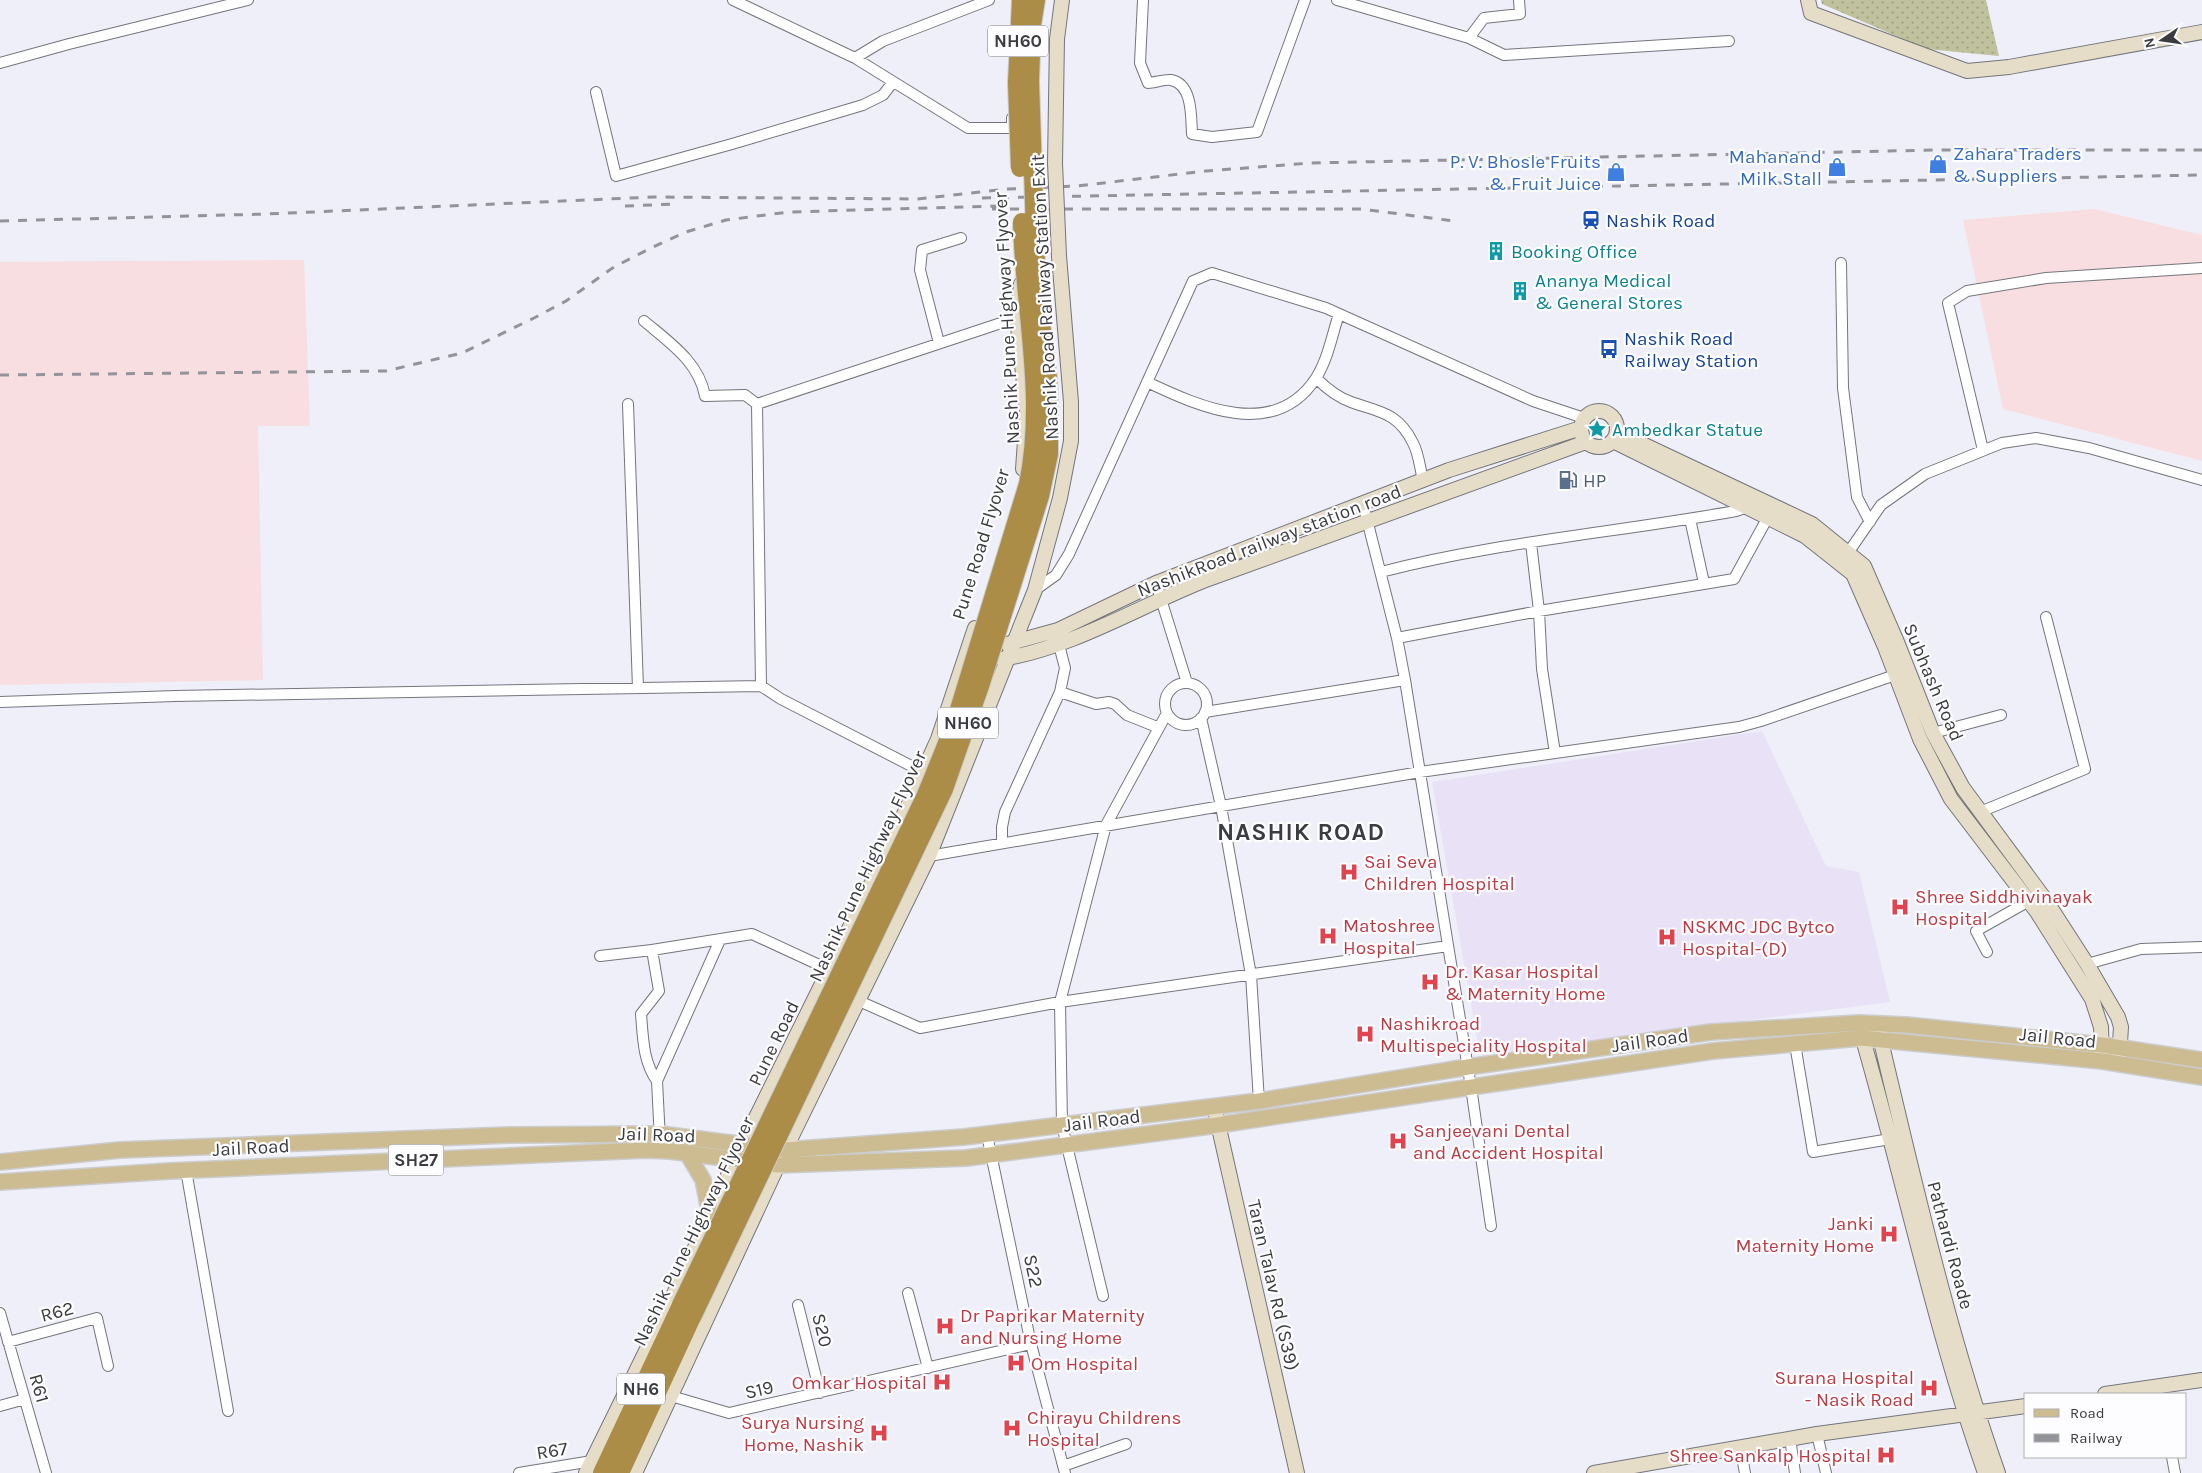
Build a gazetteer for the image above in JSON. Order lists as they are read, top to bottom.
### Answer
{
  "streets": {
    "highway": ["NH60", "Nashik Pune Highway Flyover", "NH6"],
    "main road": [
      "Nashik Road Railway Station Exit",
      "NashikRoad railway station road",
      "Pune Road Flyover",
      "Subhash Road",
      "Jail Road",
      "Pune Road",
      "SH27",
      "Pathardi Roade",
      "Taran Talav Rd (S39)"
    ],
    "street": [
      "S22",
      "R62",
      "S20",
      "R61",
      "S19",
      "R67"
    ]
  },
  "crossings": [
    ["Nashik Road Railway Station Exit", "NashikRoad railway station road"],
    ["Nashik Road Railway Station Exit", "Jail Road"],
    ["Nashik Road Railway Station Exit", "S19"],
    ["Nashik Pune Highway Flyover", "Pune Road Flyover"],
    ["Nashik Pune Highway Flyover", "Pune Road"],
    ["Nashik Pune Highway Flyover", "R67"],
    ["NashikRoad railway station road", "Subhash Road"],
    ["NashikRoad railway station road", "Pune Road"],
    ["Pune Road Flyover", "Pune Road"],
    ["Subhash Road", "Jail Road"],
    ["Jail Road", "Pune Road"],
    ["Jail Road", "Pathardi Roade"],
    ["Jail Road", "S22"],
    ["Jail Road", "Taran Talav Rd (S39)"],
    ["Pune Road", "R67"],
    ["S22", "S19"],
    ["R62", "R61"],
    ["S20", "S19"]
  ],
  "districts": ["NASHIK ROAD"],
  "places": {
    "shop": ["Zahara Traders & Suppliers", "Mahanand Milk Stall", "P. V. Bhosle Fruits & Fruit Juice"],
    "station": ["Nashik Road"],
    "building": ["Booking Office", "Ananya Medical & General Stores"],
    "bus stop": ["Nashik Road Railway Station"],
    "place": ["Ambedkar Statue"],
    "fuel station": ["HP"],
    "hospital": [
      "Sai Seva Children Hospital",
      "Shree Siddhivinayak Hospital",
      "Matoshree Hospital",
      "NSKMC JDC Bytco Hospital-(D)",
      "Dr. Kasar Hospital & Maternity Home",
      "Nashikroad Multispeciality Hospital",
      "Sanjeevani Dental and Accident Hospital",
      "Janki Maternity Home",
      "Dr Paprikar Maternity and Nursing Home",
      "Om Hospital",
      "Omkar Hospital",
      "Surana Hospital - Nasik Road",
      "Chirayu Childrens Hospital",
      "Surya Nursing Home, Nashik",
      "Shree Sankalp Hospital"
    ]
  },
  "legend": ["Road", "Railway"],
  "north": "left"
}
